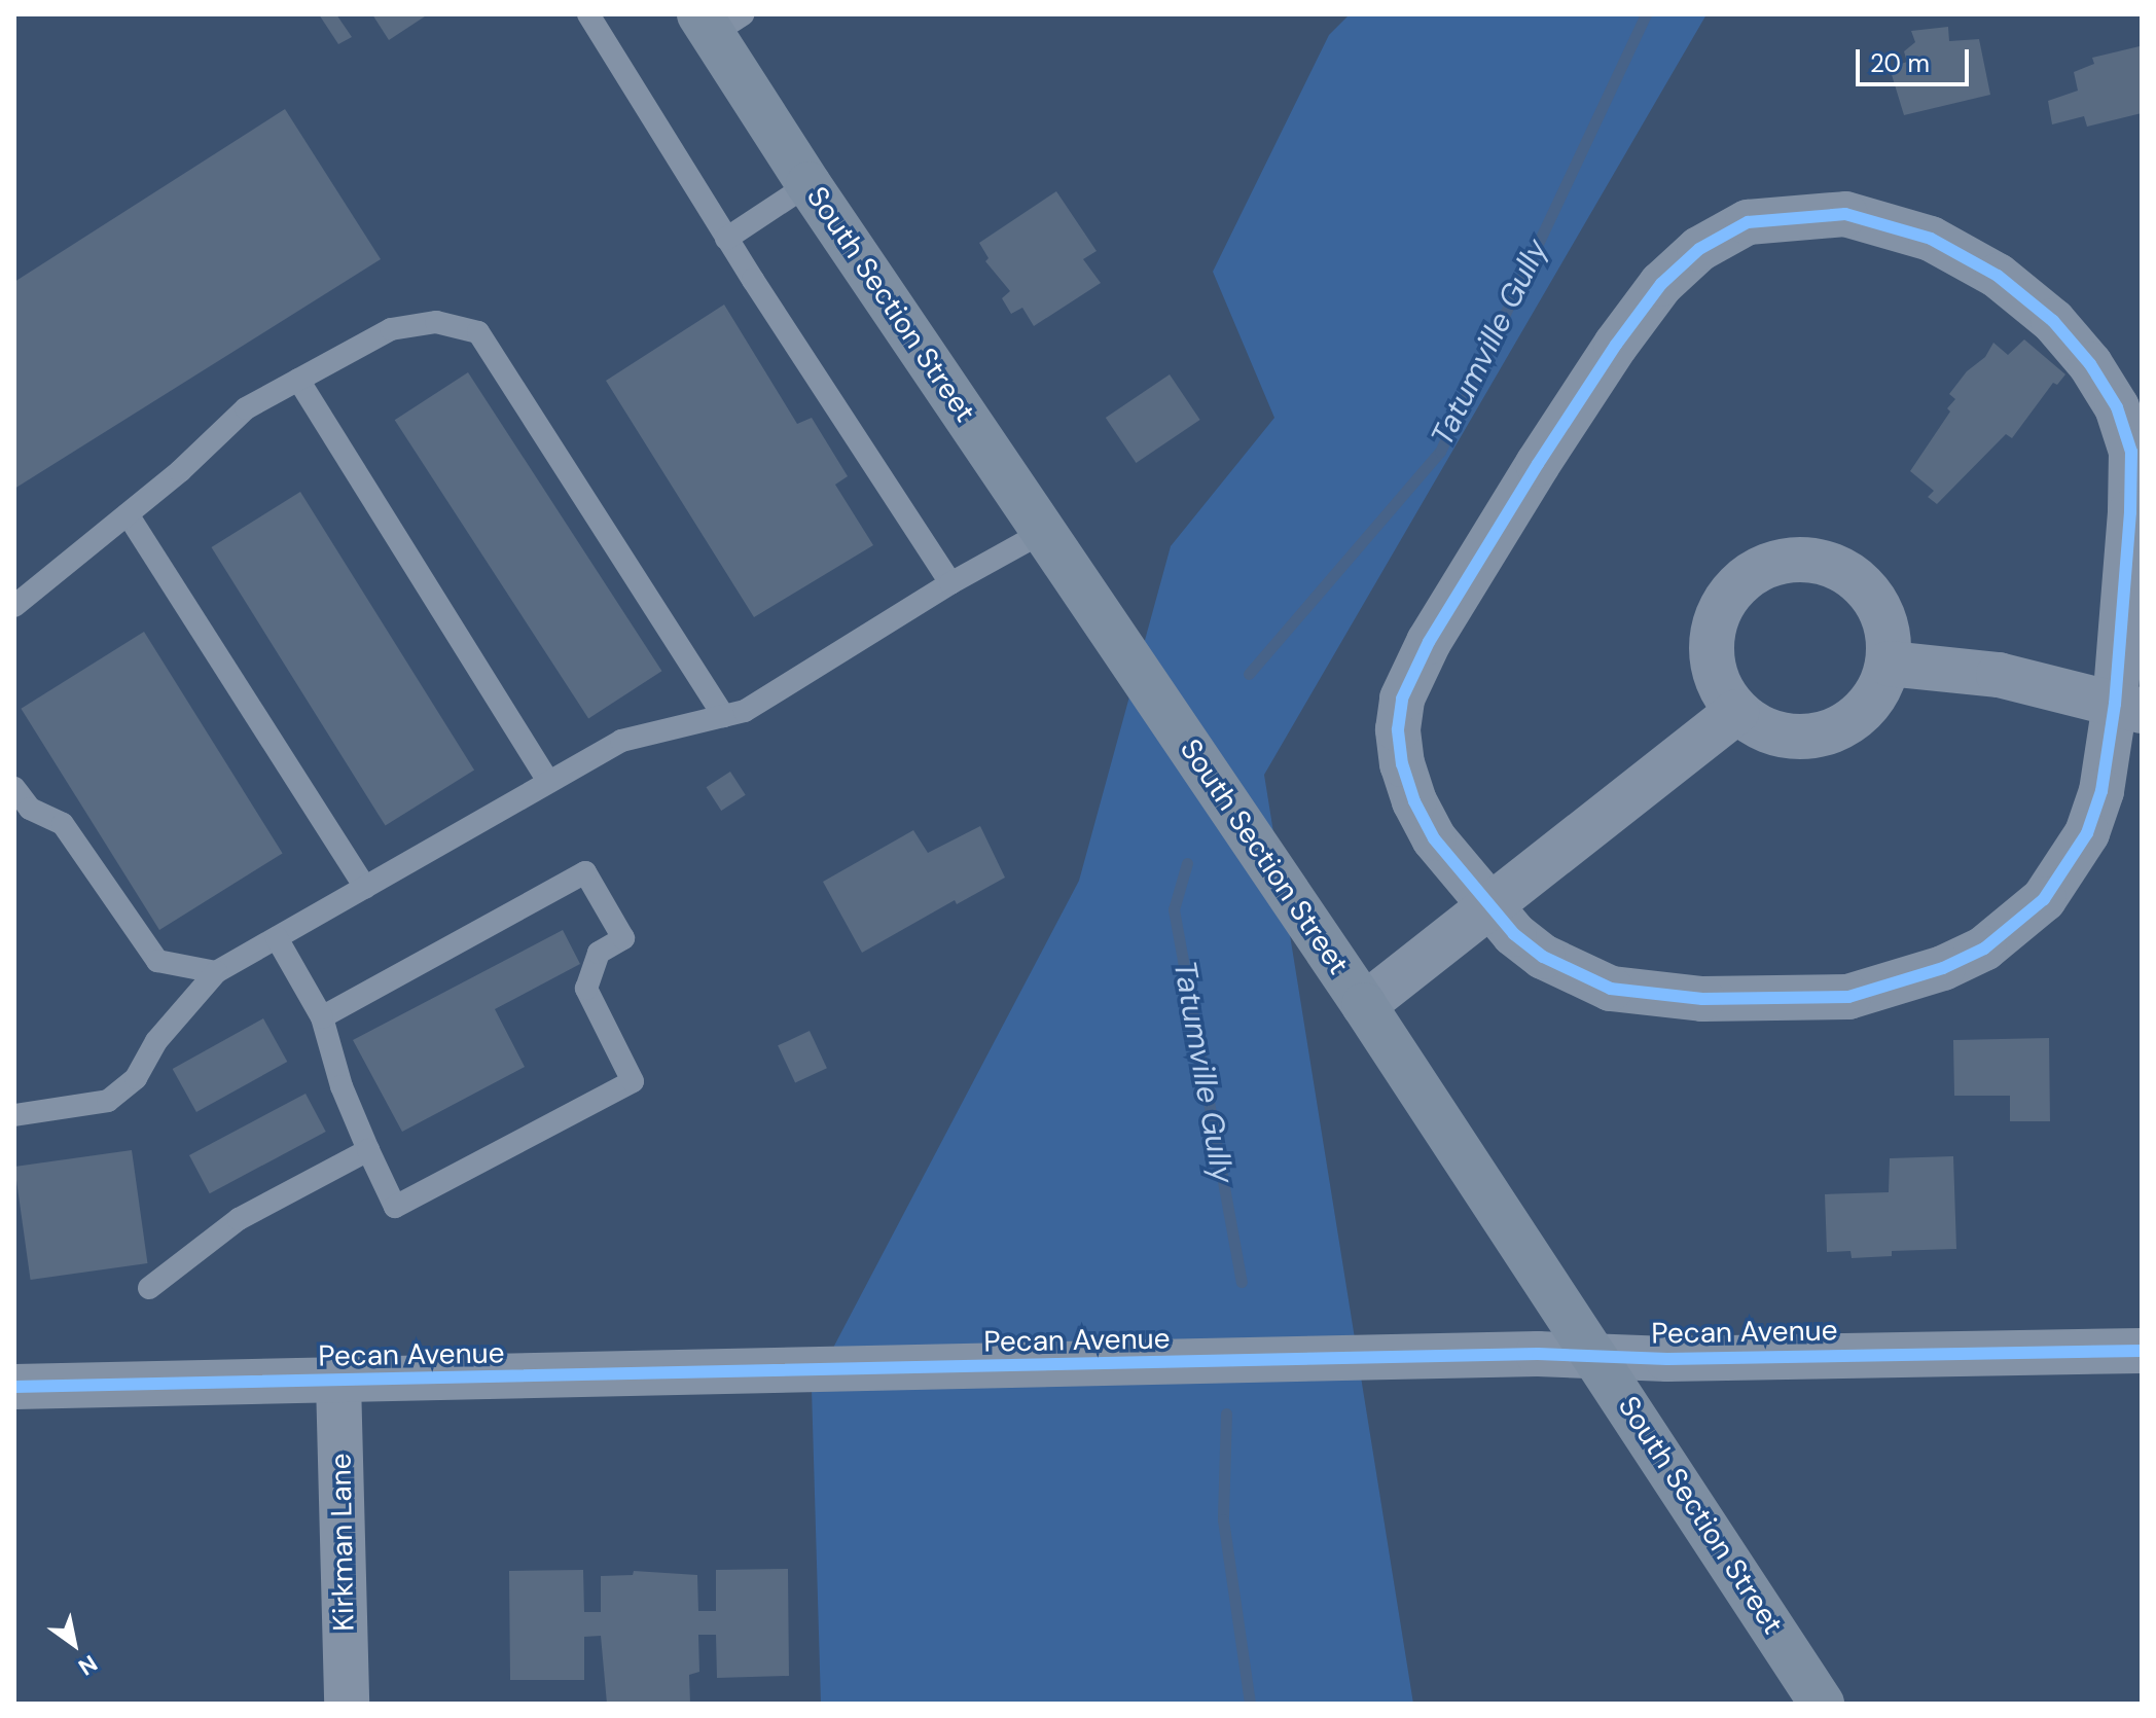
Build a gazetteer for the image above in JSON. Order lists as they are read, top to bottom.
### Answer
{
  "streets": {
    "street": ["South Section Street", "Pecan Avenue", "Kirkman Lane"]
  },
  "crossings": [
    ["South Section Street", "Pecan Avenue"],
    ["Pecan Avenue", "Kirkman Lane"]
  ],
  "water": ["Tatumville Gully"],
  "scale_bar": "20 m",
  "north": "bottom right"
}
